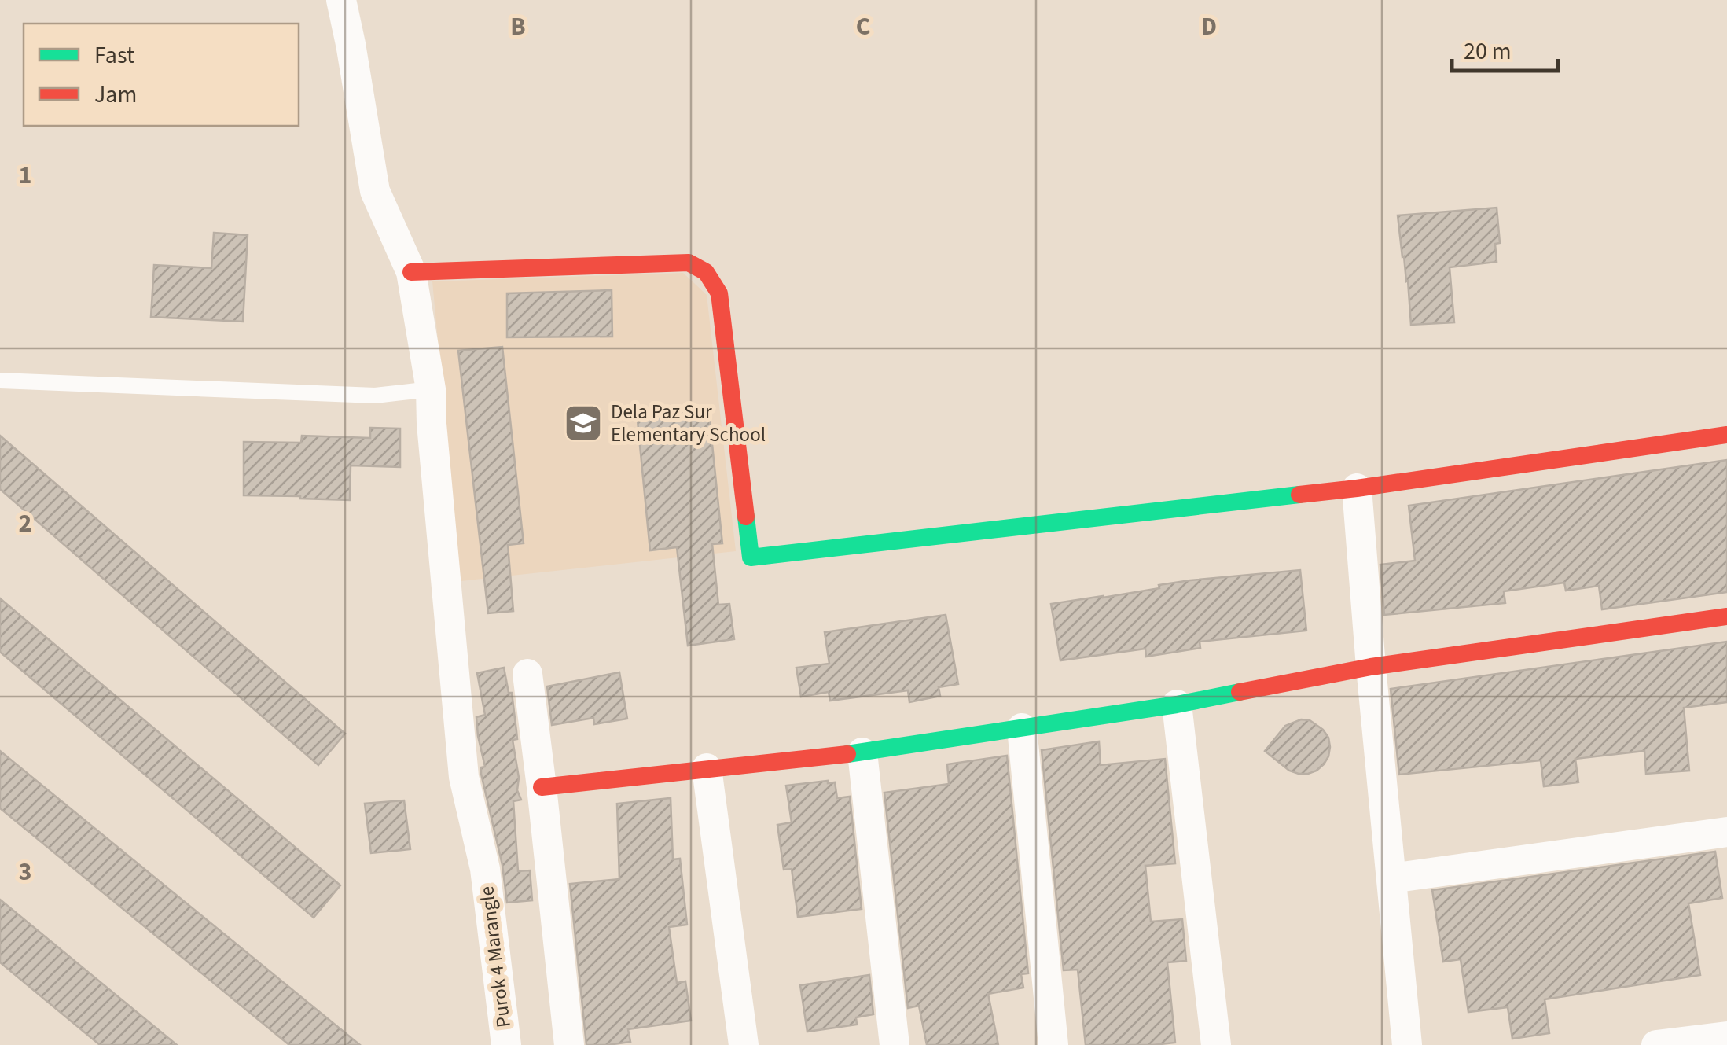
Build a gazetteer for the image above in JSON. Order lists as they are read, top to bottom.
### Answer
{
  "streets": {
    "street": ["Purok 4 Marangle"]
  },
  "places": {
    "school or university": ["Dela Paz Sur Elementary School"]
  },
  "legend": ["Fast", "Jam"],
  "scale_bar": "20 m",
  "grid": {
    "columns": ["B", "C", "D"],
    "rows": ["1", "2", "3"]
  }
}
